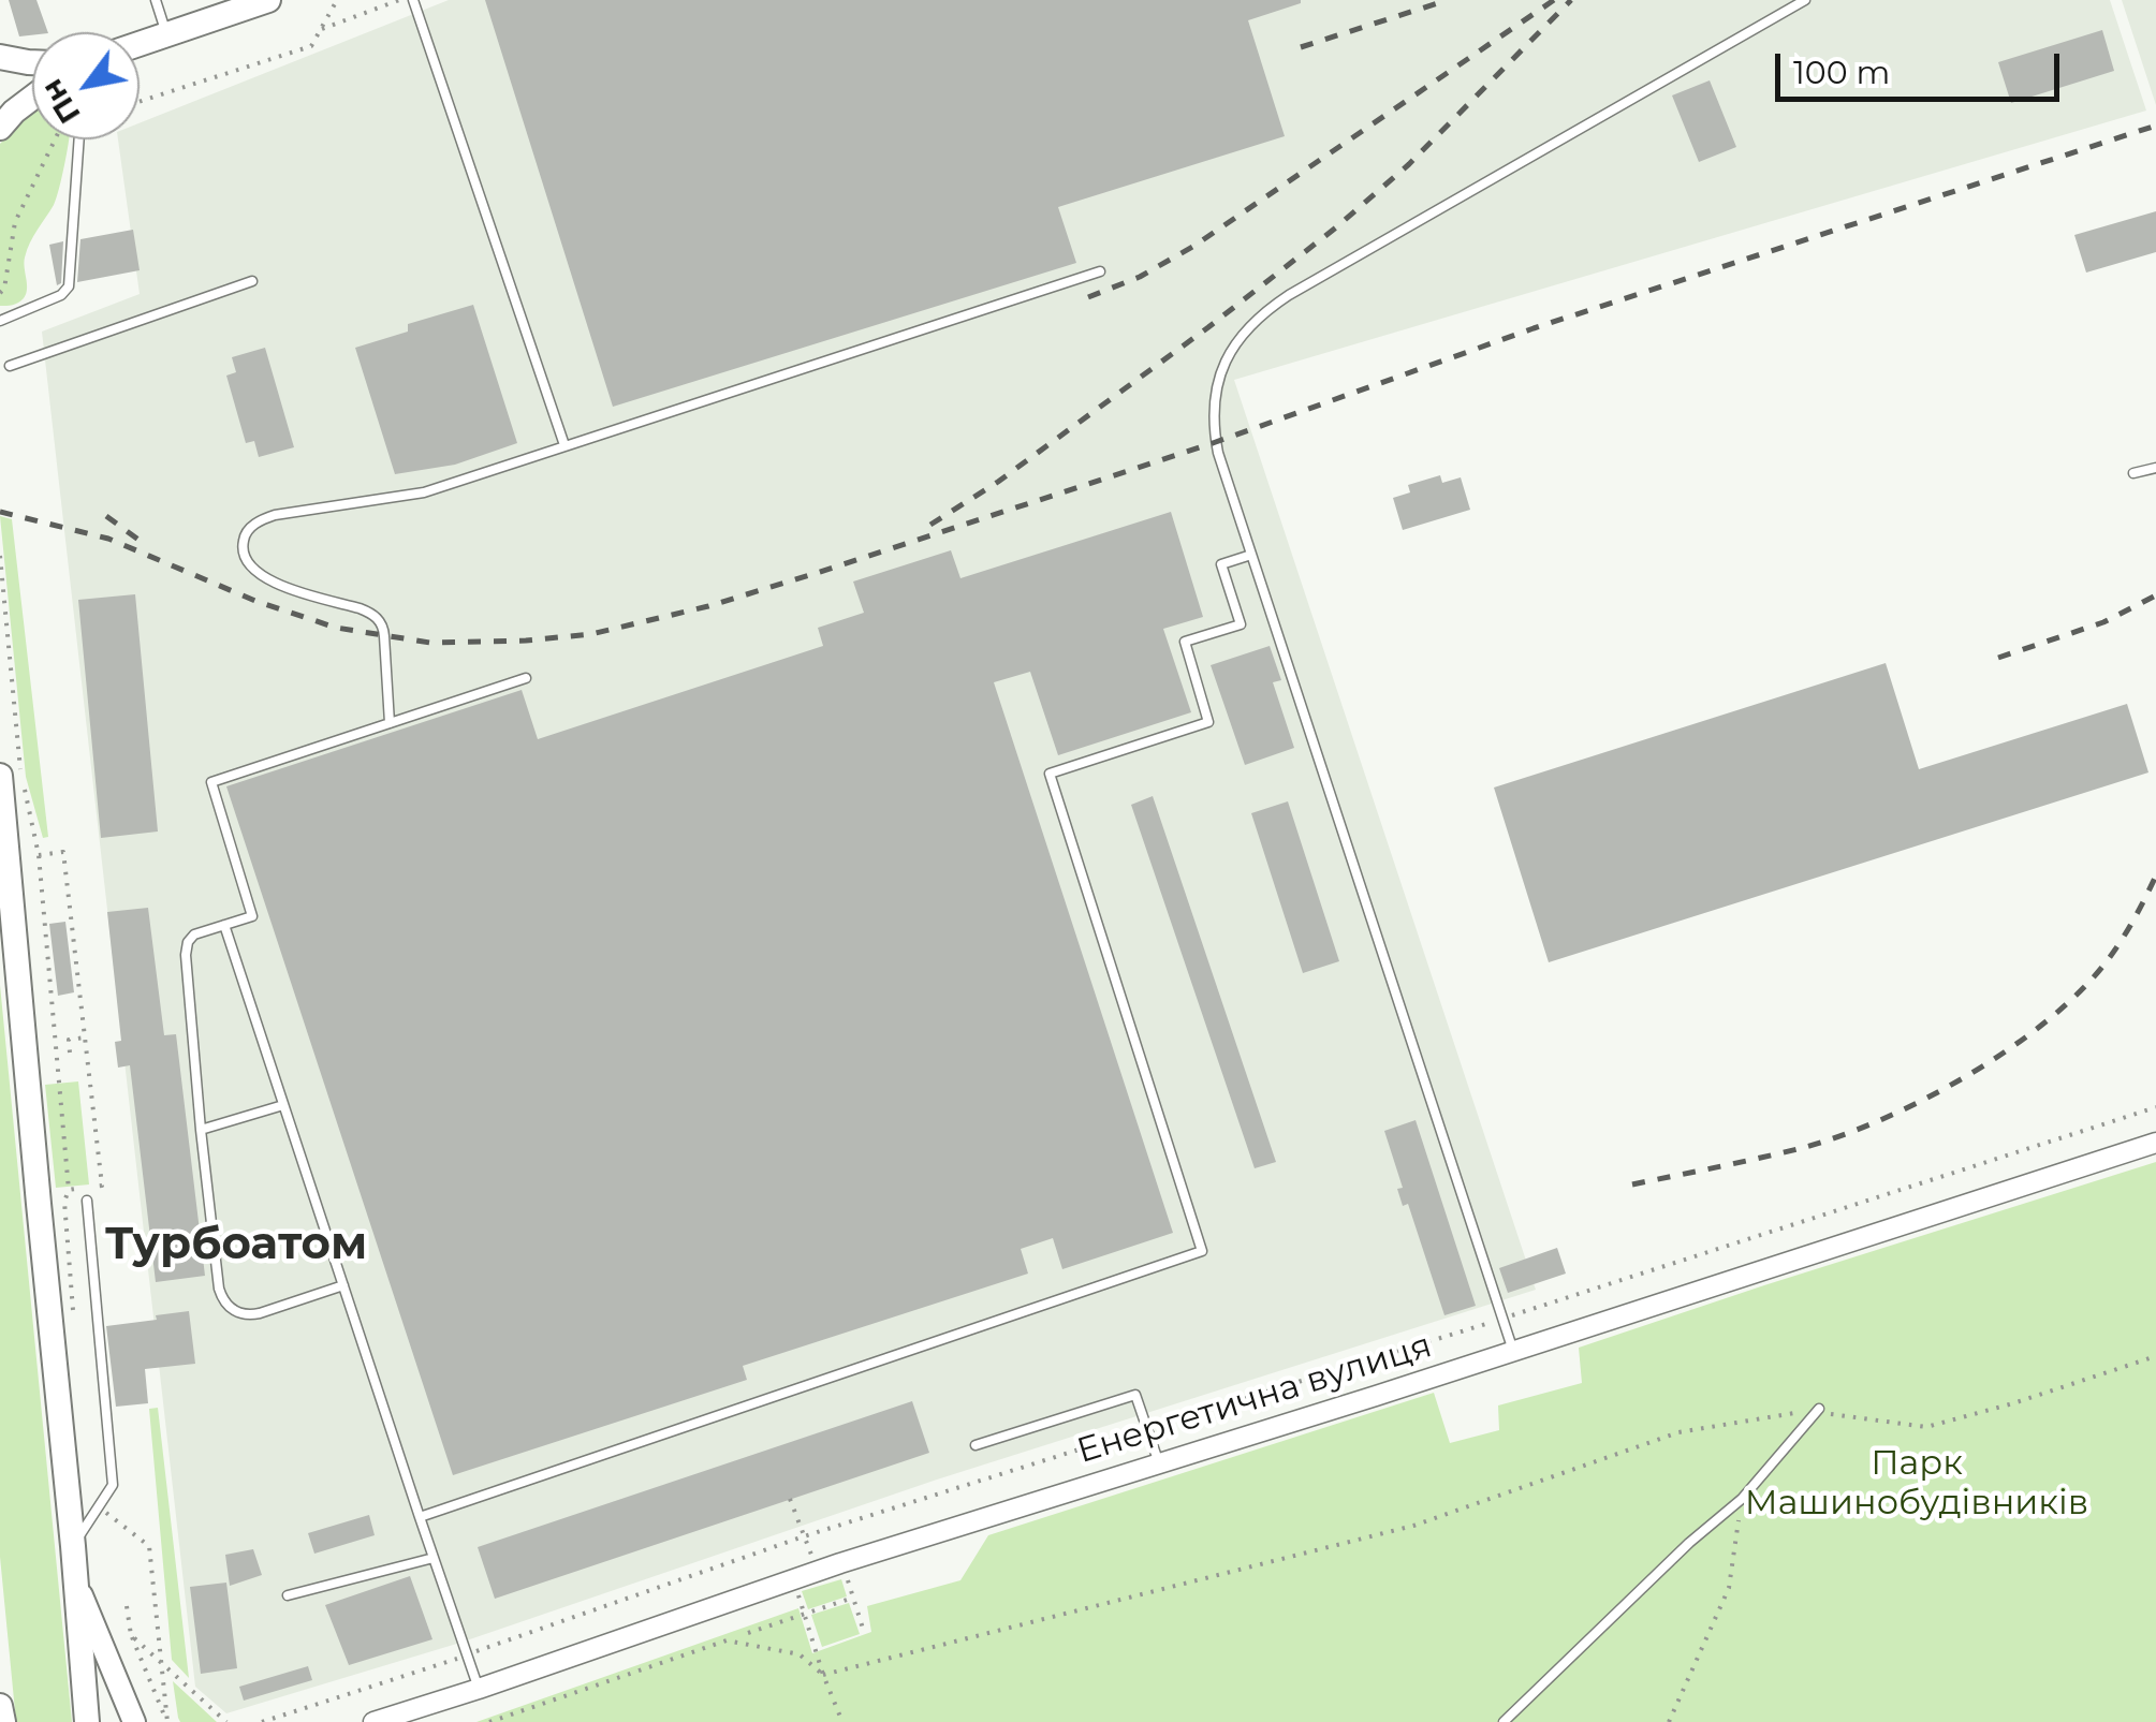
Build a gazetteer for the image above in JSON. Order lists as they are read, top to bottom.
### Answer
{
  "streets": {
    "street": ["Енергетична вулиця"]
  },
  "districts": ["Турбоатом"],
  "parks": ["Парк Машинобудівників"],
  "scale_bar": "100 m",
  "north": "bottom left"
}
